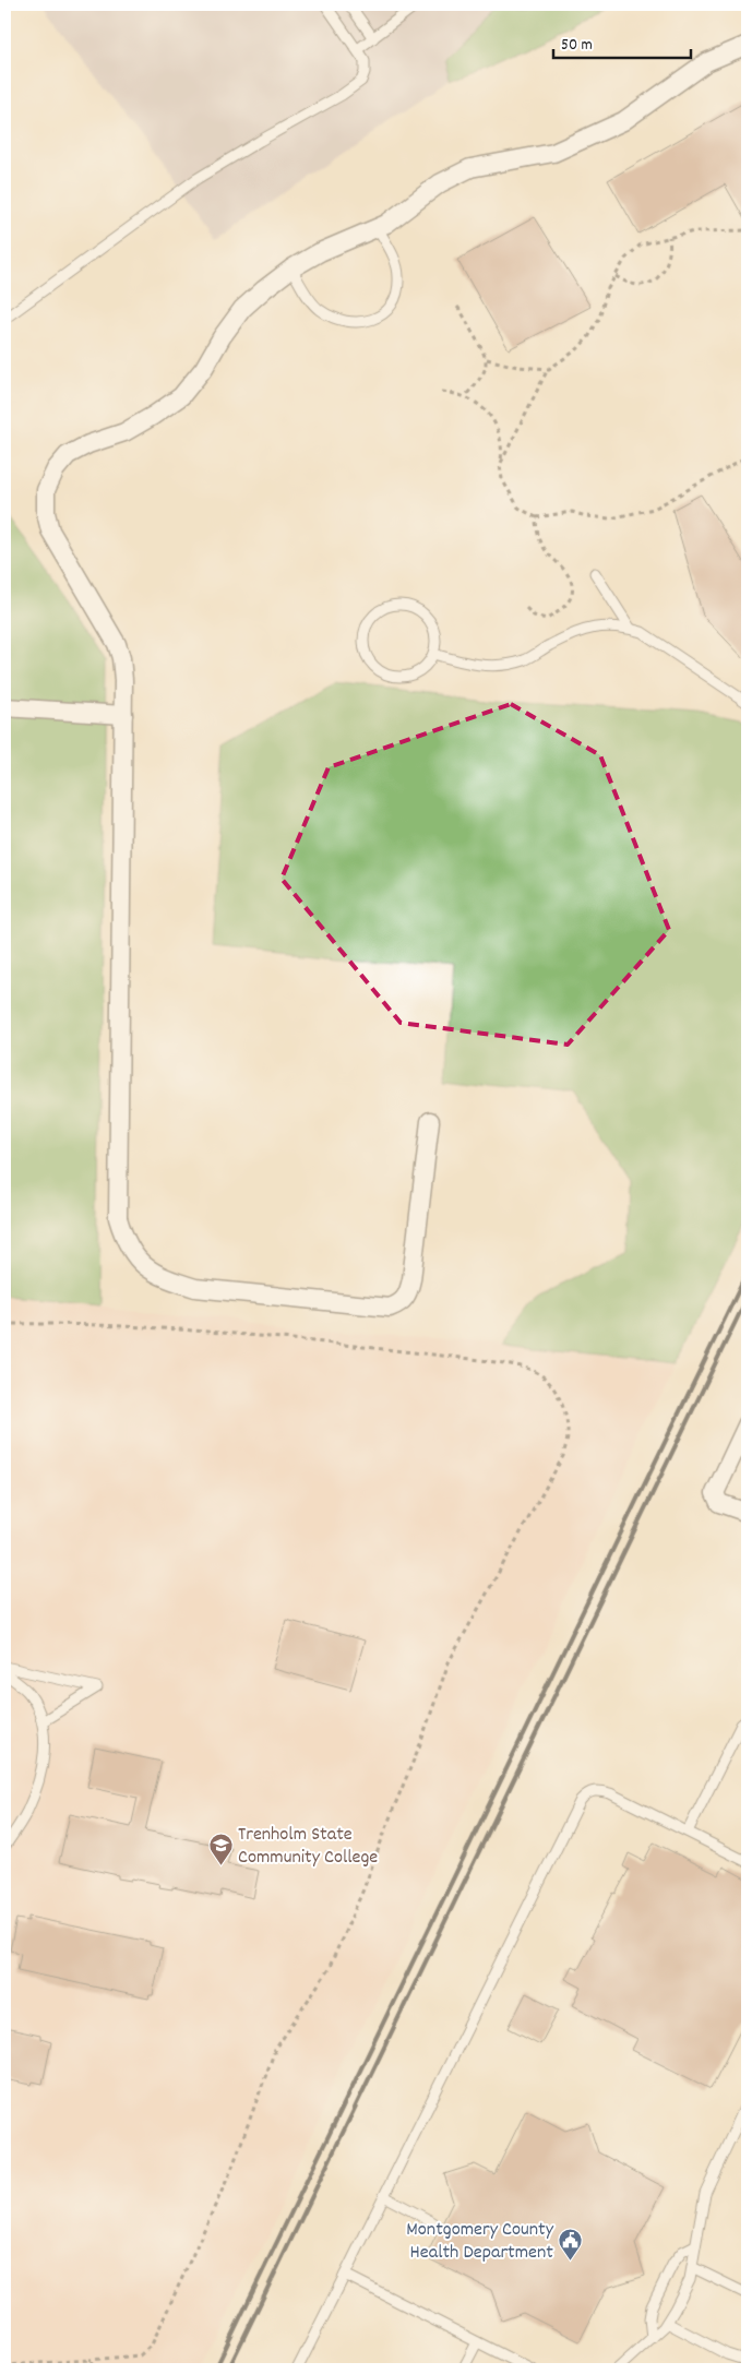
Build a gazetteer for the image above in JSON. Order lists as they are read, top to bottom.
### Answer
{
  "places": {
    "school or university": ["Trenholm State Community College"],
    "public building": ["Montgomery County Health Department"]
  },
  "scale_bar": "50 m"
}
